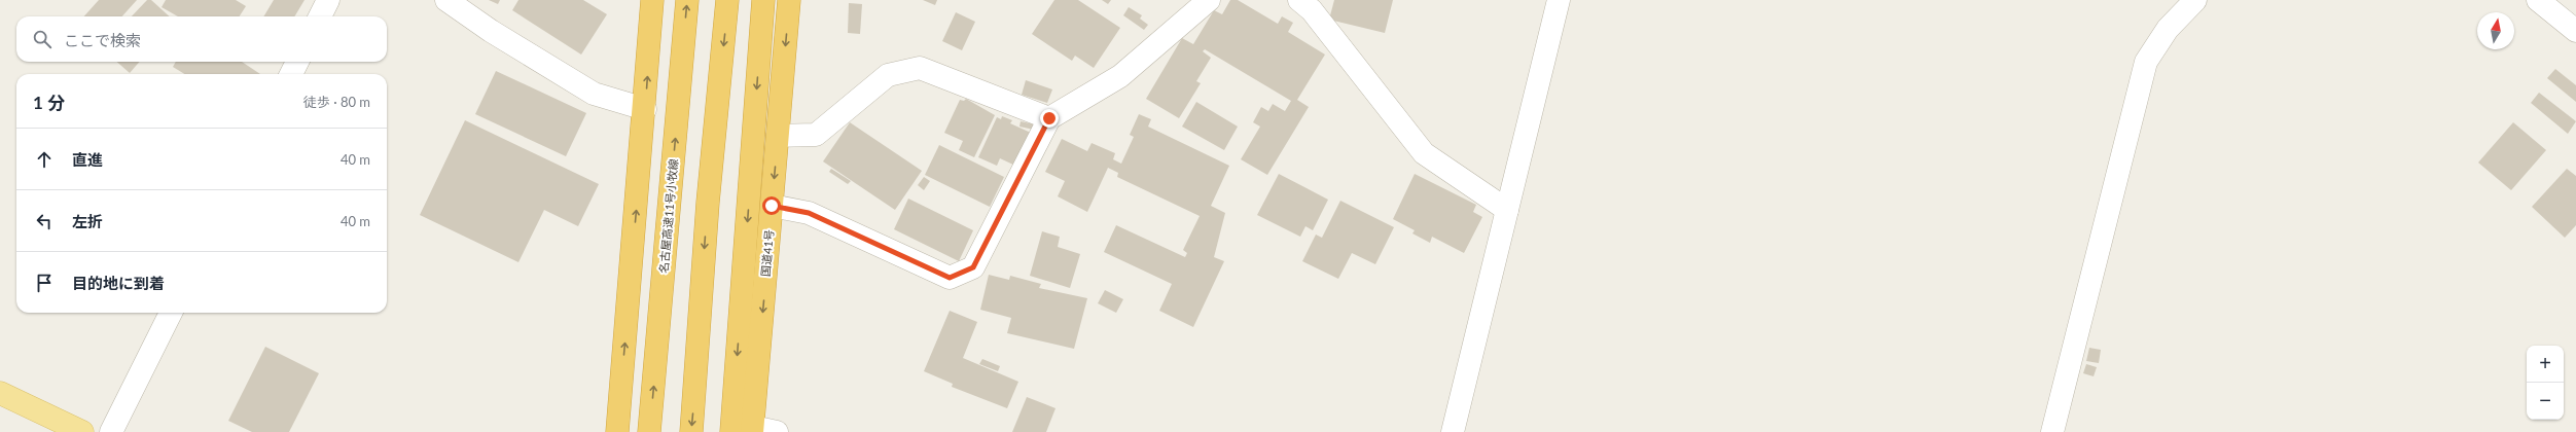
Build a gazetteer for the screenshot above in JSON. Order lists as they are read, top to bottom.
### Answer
{
  "streets": {
    "highway": ["名古屋高速11号小牧線", "国道41号"]
  },
  "north": "top",
  "page": {
    "search": "ここで検索",
    "heading": ["1 分", "徒歩 · 80 m"],
    "list": [
      ["直進", "40 m"],
      ["左折", "40 m"],
      "目的地に到着"
    ],
    "map_buttons": ["+", "−"]
  }
}
